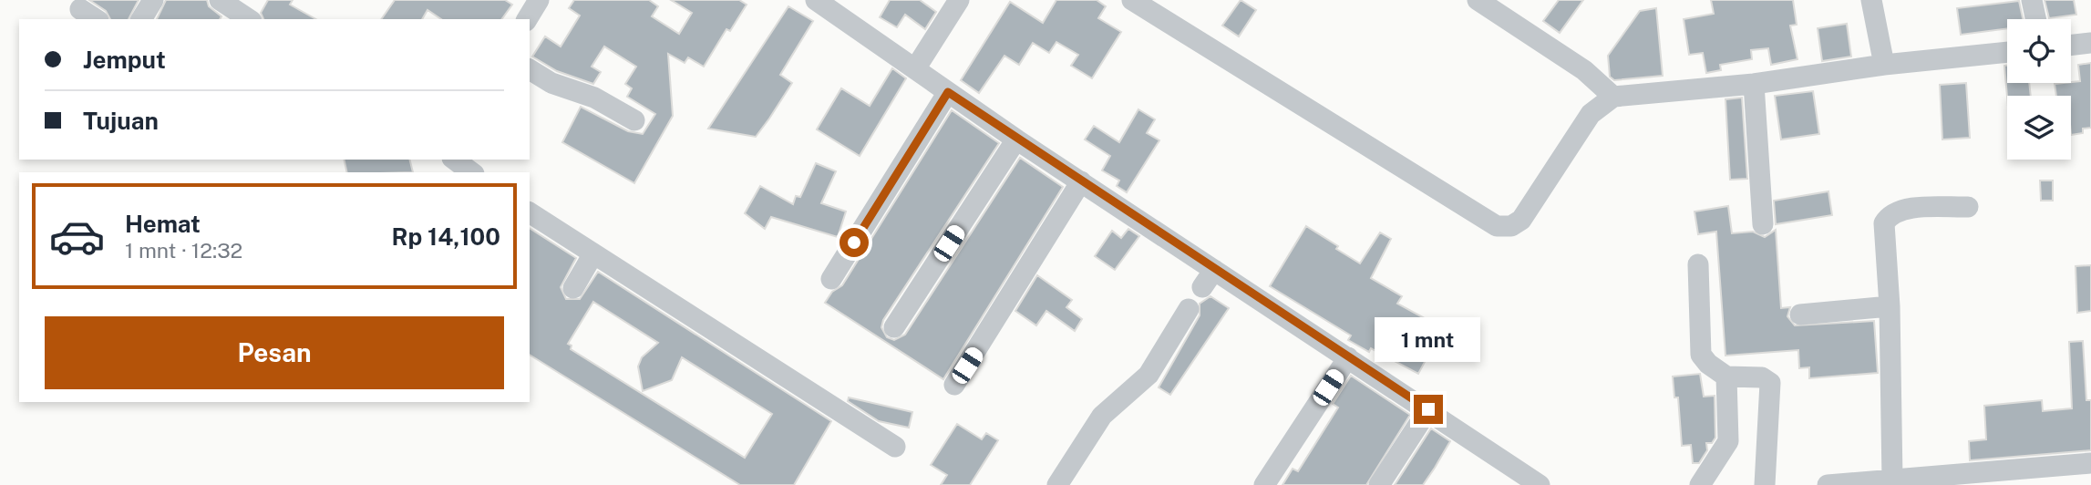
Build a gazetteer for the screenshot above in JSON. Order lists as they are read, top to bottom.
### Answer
{
  "page": {
    "banner": ["Jemput", "Tujuan"],
    "list": [
      {
        "name": "Hemat",
        "note": "1 mnt · 12:32",
        "value": "Rp 14,100"
      }
    ],
    "buttons": "Pesan",
    "bubble": "1 mnt"
  }
}
